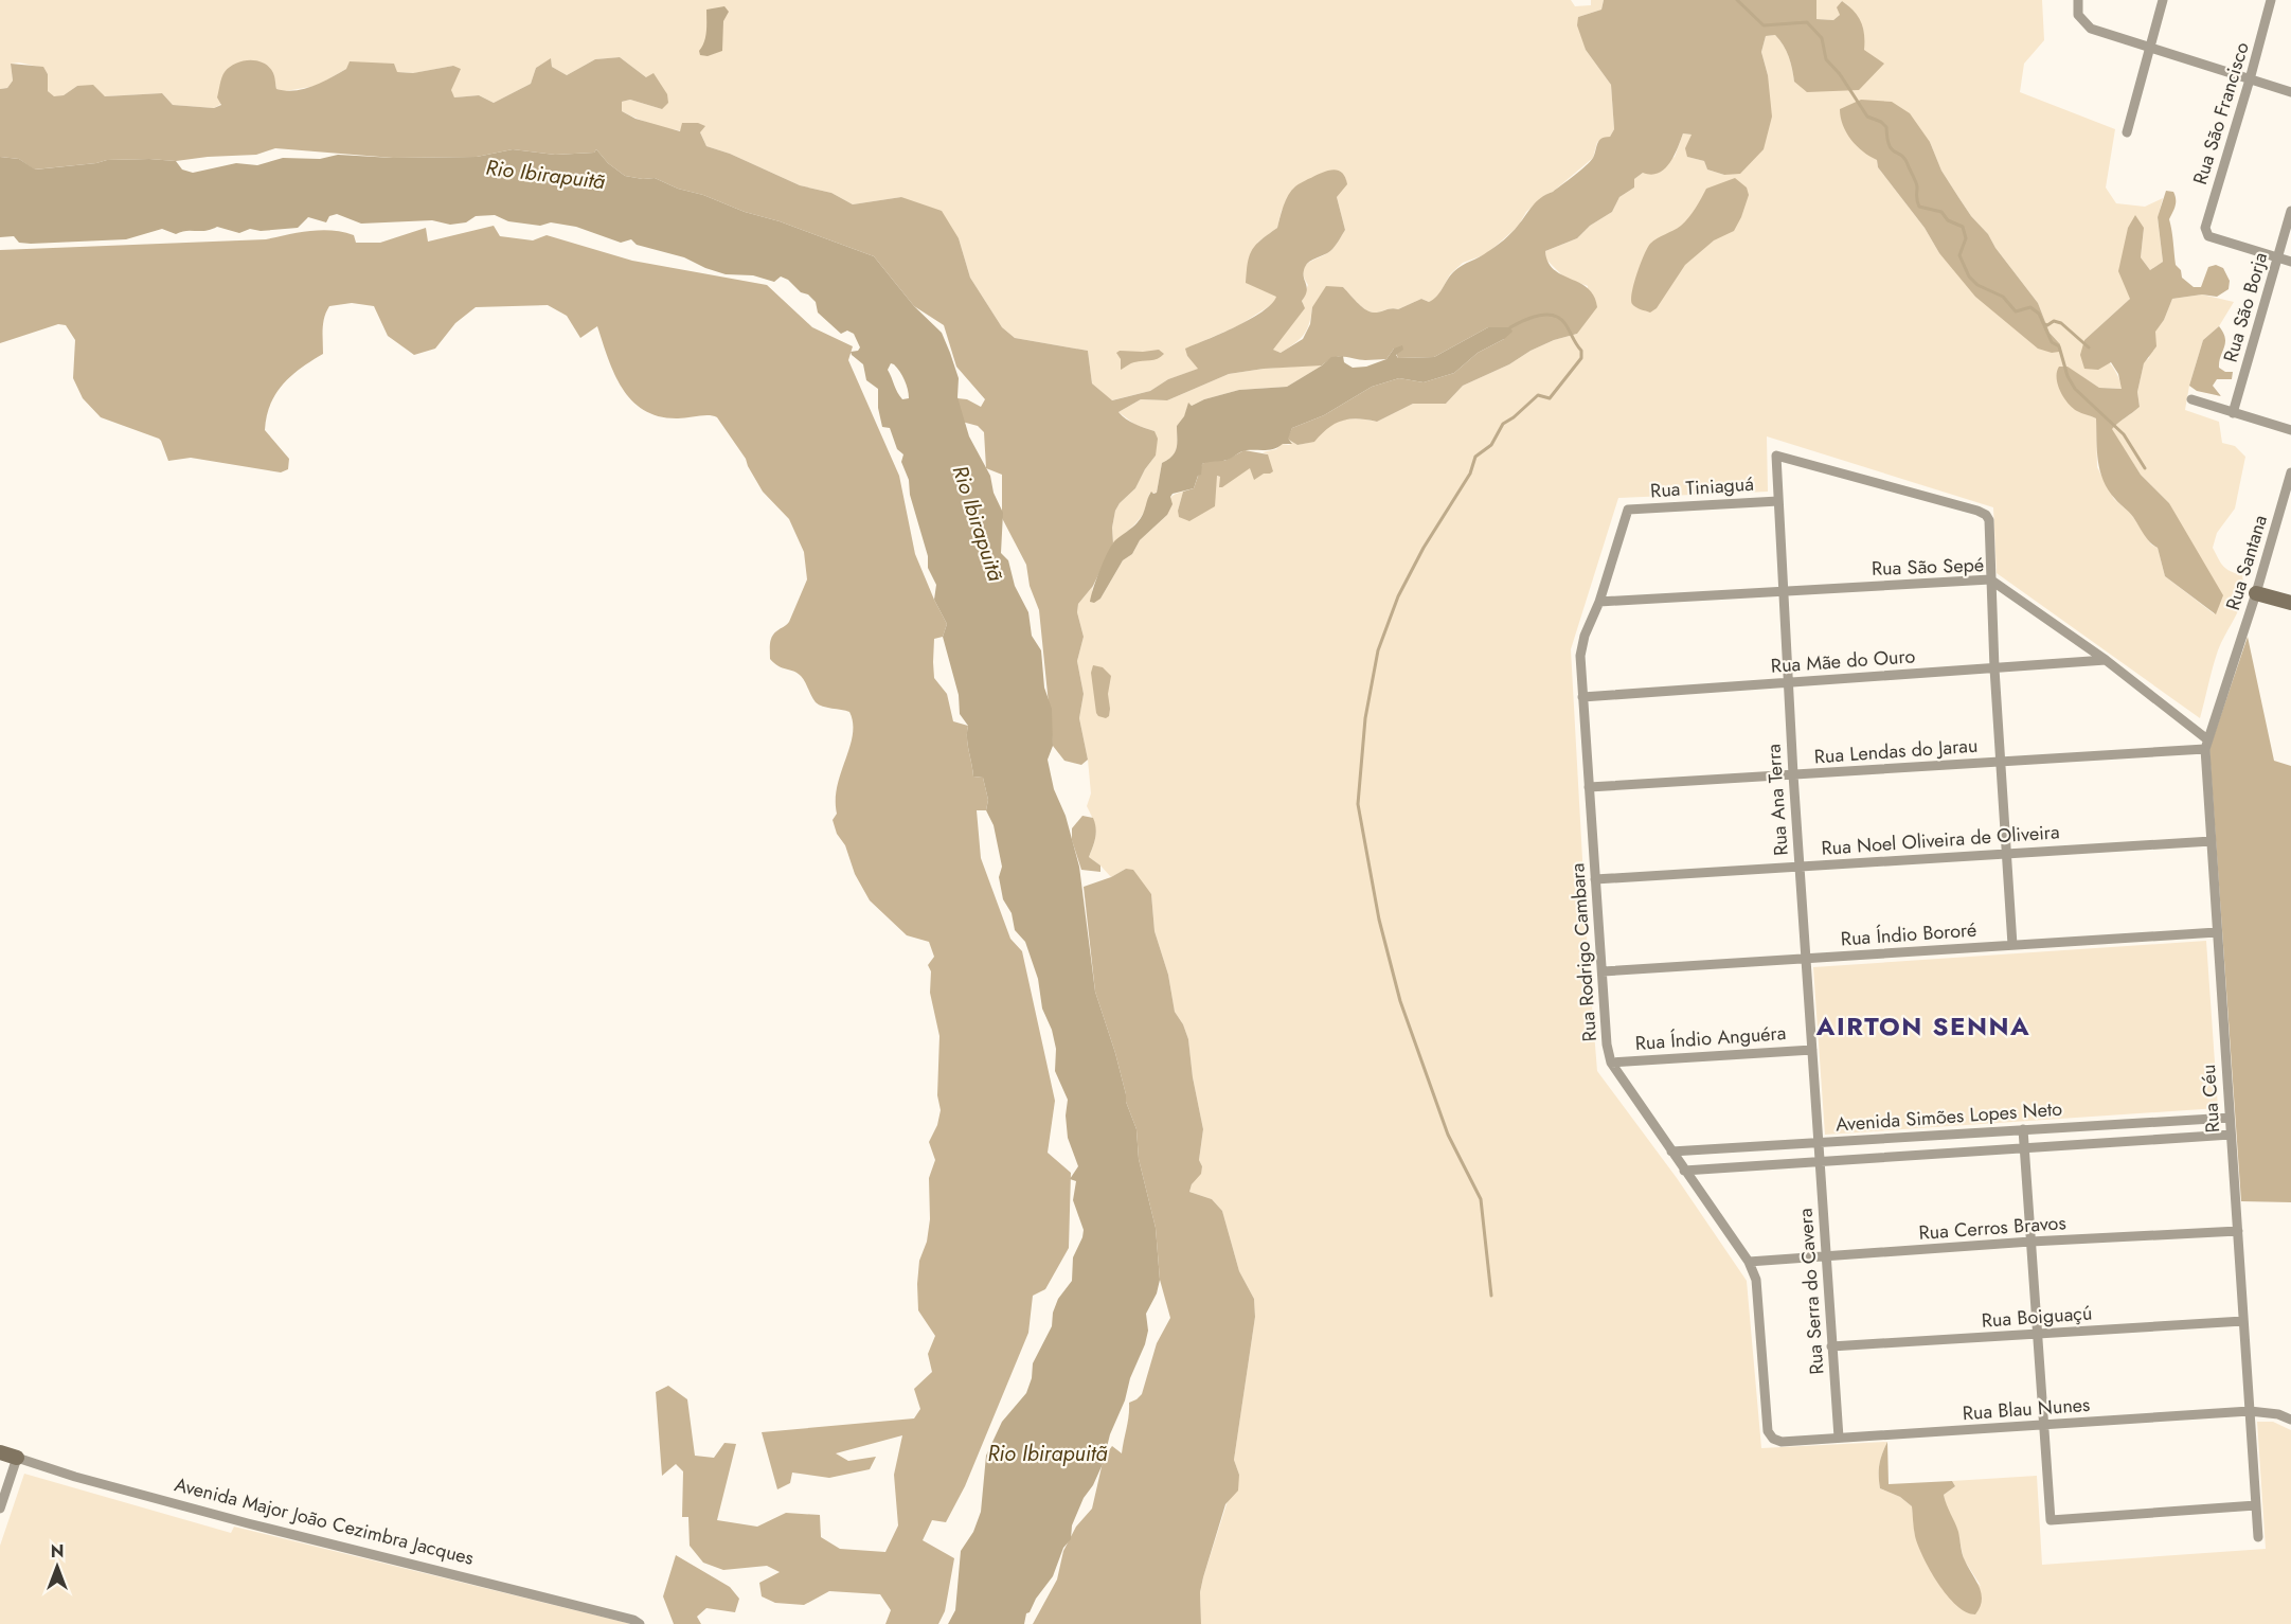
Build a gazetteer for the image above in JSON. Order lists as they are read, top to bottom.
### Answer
{
  "streets": {
    "street": [
      "Rua São Francisco",
      "Rua São Borja",
      "Rua Tiniaguá",
      "Rua Santana",
      "Rua São Sepé",
      "Rua Mãe do Ouro",
      "Rua Lendas do Jarau",
      "Rua Ana Terra",
      "Rua Noel Oliveira de Oliveira",
      "Rua Índio Bororé",
      "Rua Rodrigo Cambara",
      "Rua Índio Anguéra",
      "Rua Céu",
      "Avenida Simões Lopes Neto",
      "Rua Cerros Bravos",
      "Rua Serra do Cavera",
      "Rua Boiguaçú",
      "Rua Blau Nunes",
      "Avenida Major João Cezimbra Jacques"
    ]
  },
  "crossings": [
    ["Rua São Francisco", "Rua São Borja"],
    ["Rua Tiniaguá", "Rua Ana Terra"],
    ["Rua Tiniaguá", "Rua Rodrigo Cambara"],
    ["Rua Santana", "Rua Céu"],
    ["Rua São Sepé", "Rua Mãe do Ouro"],
    ["Rua São Sepé", "Rua Lendas do Jarau"],
    ["Rua São Sepé", "Rua Ana Terra"],
    ["Rua São Sepé", "Rua Rodrigo Cambara"],
    ["Rua São Sepé", "Rua Céu"],
    ["Rua Mãe do Ouro", "Rua Ana Terra"],
    ["Rua Mãe do Ouro", "Rua Rodrigo Cambara"],
    ["Rua Lendas do Jarau", "Rua Ana Terra"],
    ["Rua Lendas do Jarau", "Rua Rodrigo Cambara"],
    ["Rua Lendas do Jarau", "Rua Céu"],
    ["Rua Ana Terra", "Rua Noel Oliveira de Oliveira"],
    ["Rua Ana Terra", "Rua Índio Bororé"],
    ["Rua Ana Terra", "Rua Índio Anguéra"],
    ["Rua Ana Terra", "Avenida Simões Lopes Neto"],
    ["Rua Ana Terra", "Rua Serra do Cavera"],
    ["Rua Noel Oliveira de Oliveira", "Rua Rodrigo Cambara"],
    ["Rua Noel Oliveira de Oliveira", "Rua Céu"],
    ["Rua Índio Bororé", "Rua Rodrigo Cambara"],
    ["Rua Índio Bororé", "Rua Céu"],
    ["Rua Rodrigo Cambara", "Rua Índio Anguéra"],
    ["Rua Rodrigo Cambara", "Avenida Simões Lopes Neto"],
    ["Rua Rodrigo Cambara", "Rua Cerros Bravos"],
    ["Rua Rodrigo Cambara", "Rua Blau Nunes"],
    ["Rua Céu", "Avenida Simões Lopes Neto"],
    ["Rua Céu", "Rua Cerros Bravos"],
    ["Rua Céu", "Rua Boiguaçú"],
    ["Rua Céu", "Rua Blau Nunes"],
    ["Avenida Simões Lopes Neto", "Rua Serra do Cavera"],
    ["Rua Cerros Bravos", "Rua Serra do Cavera"],
    ["Rua Serra do Cavera", "Rua Boiguaçú"],
    ["Rua Serra do Cavera", "Rua Blau Nunes"]
  ],
  "districts": ["AIRTON SENNA"],
  "water": ["Rio Ibirapuitã"],
  "north": "top"
}
